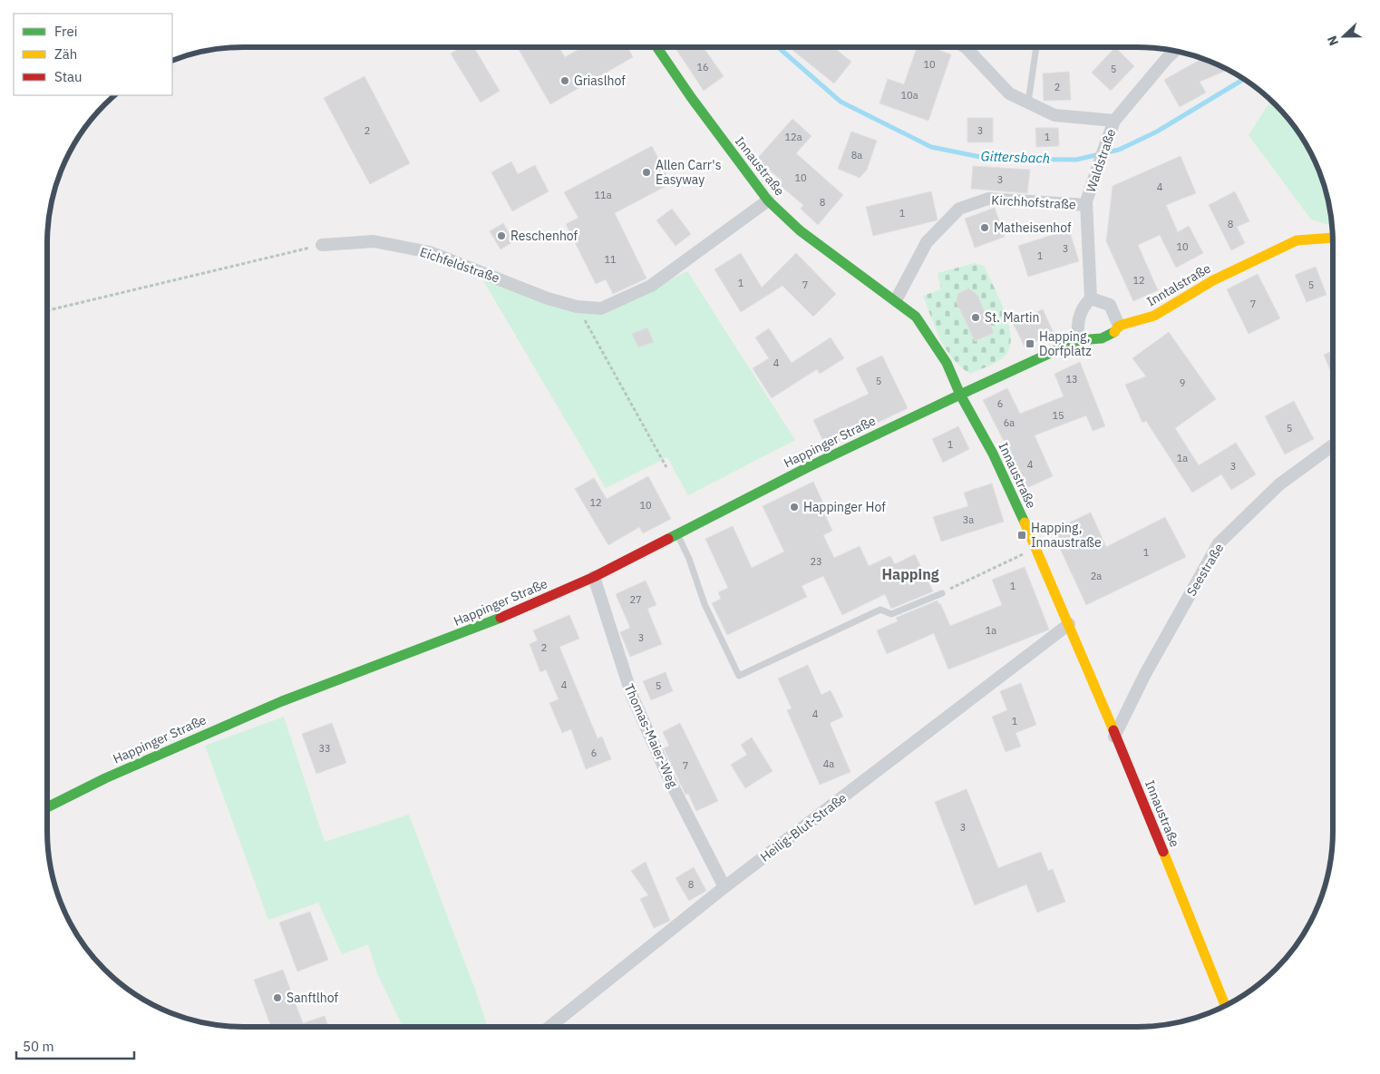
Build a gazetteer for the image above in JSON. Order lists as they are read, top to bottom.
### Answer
{
  "streets": {
    "street": [
      "Waldstraße",
      "Innaustraße",
      "Kirchhofstraße",
      "Eichfeldstraße",
      "Inntalstraße",
      "Happinger Straße",
      "Seestraße",
      "Thomas-Maier-Weg",
      "Heilig-Blut-Straße"
    ]
  },
  "crossings": [
    ["Waldstraße", "Kirchhofstraße"],
    ["Waldstraße", "Inntalstraße"],
    ["Innaustraße", "Kirchhofstraße"],
    ["Innaustraße", "Eichfeldstraße"],
    ["Innaustraße", "Inntalstraße"],
    ["Innaustraße", "Happinger Straße"],
    ["Innaustraße", "Seestraße"],
    ["Innaustraße", "Heilig-Blut-Straße"],
    ["Inntalstraße", "Happinger Straße"],
    ["Happinger Straße", "Thomas-Maier-Weg"],
    ["Thomas-Maier-Weg", "Heilig-Blut-Straße"]
  ],
  "districts": ["Happing"],
  "water": ["Gittersbach"],
  "places": {
    "other": [
      "Griaslhof",
      "Allen Carr's Easyway",
      "Matheisenhof",
      "Reschenhof",
      "St. Martin",
      "Happinger Hof",
      "Sanftlhof"
    ],
    "transit": ["Happing, Dorfplatz", "Happing, Innaustraße"]
  },
  "house_numbers": [
    "10",
    "16",
    "5",
    "2",
    "10a",
    "2",
    "3",
    "12a",
    "1",
    "8a",
    "10",
    "3",
    "4",
    "11a",
    "8",
    "1",
    "8",
    "10",
    "3",
    "1",
    "11",
    "12",
    "1",
    "7",
    "5",
    "7",
    "4",
    "13",
    "5",
    "9",
    "6",
    "15",
    "6a",
    "5",
    "1",
    "1a",
    "4",
    "3",
    "12",
    "10",
    "3a",
    "1",
    "23",
    "2a",
    "1",
    "27",
    "1a",
    "3",
    "2",
    "4",
    "5",
    "4",
    "1",
    "33",
    "6",
    "4a",
    "7",
    "3",
    "8"
  ],
  "legend": ["Frei", "Zäh", "Stau"],
  "scale_bar": "50 m",
  "north": "left"
}
